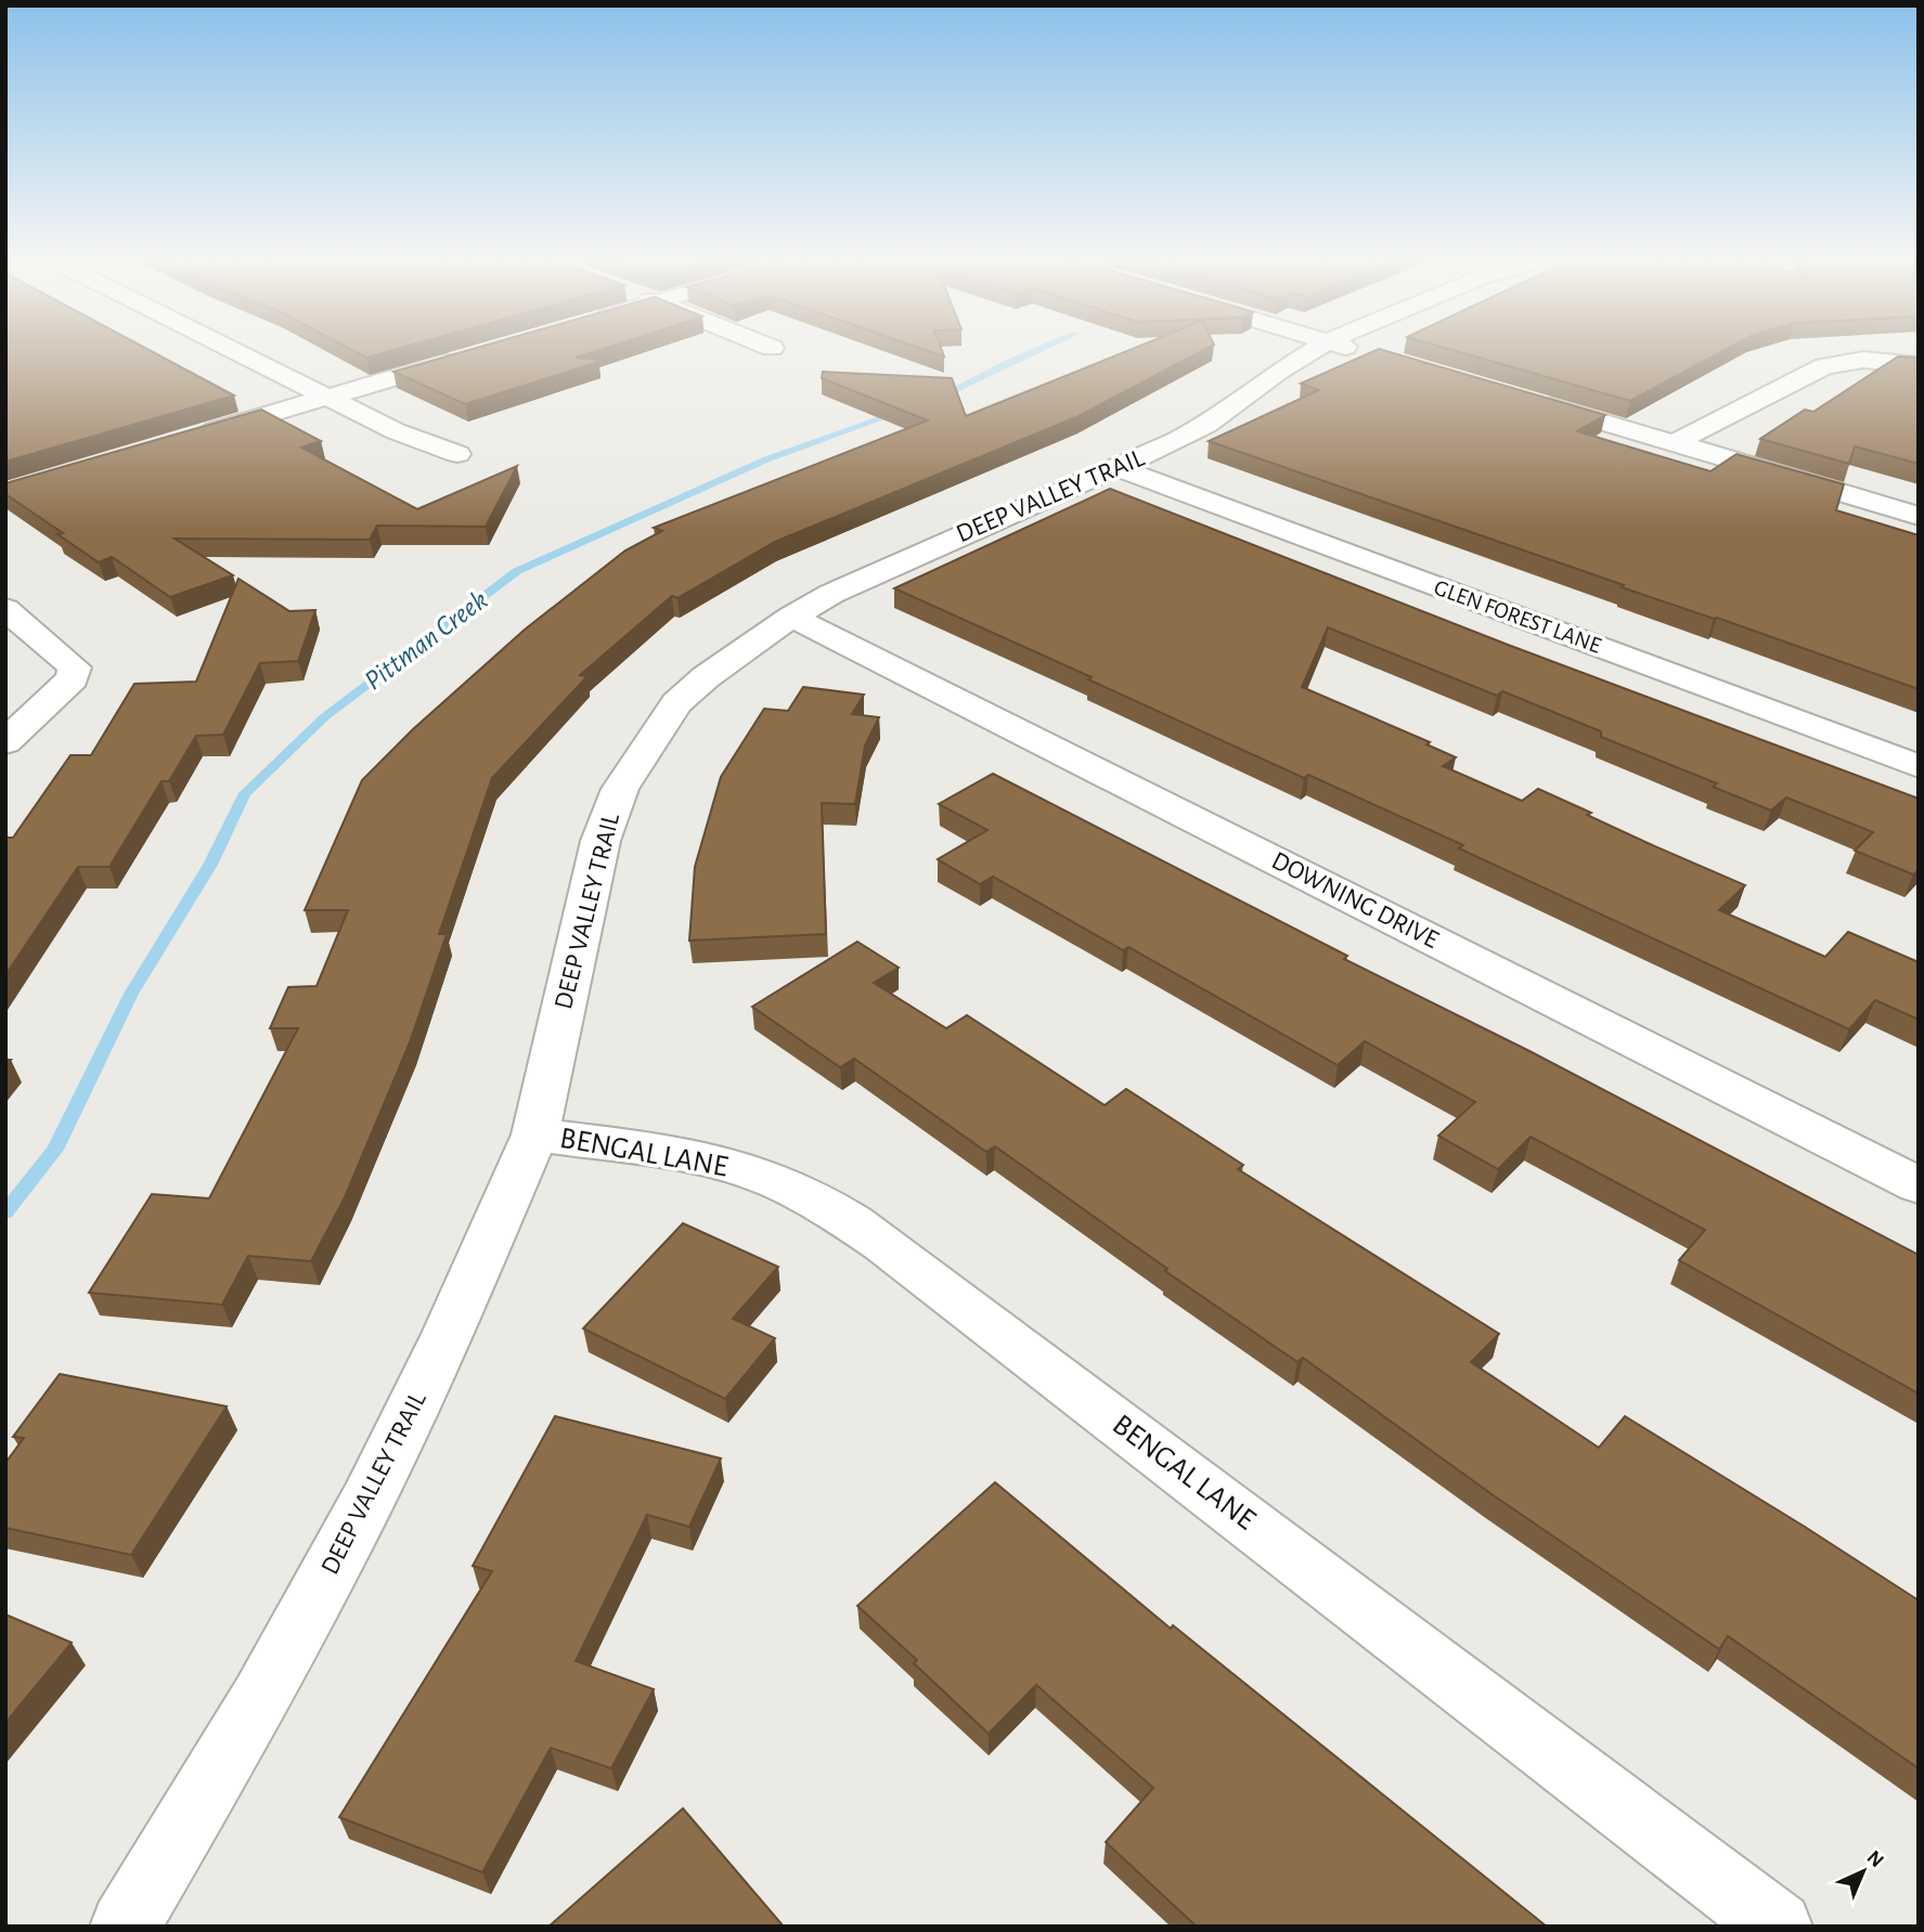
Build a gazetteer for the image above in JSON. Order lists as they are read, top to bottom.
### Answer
{
  "streets": {
    "street": [
      "DEEP VALLEY TRAIL",
      "GLEN FOREST LANE",
      "DOWNING DRIVE",
      "BENGAL LANE"
    ]
  },
  "crossings": [
    ["DEEP VALLEY TRAIL", "GLEN FOREST LANE"],
    ["DEEP VALLEY TRAIL", "DOWNING DRIVE"],
    ["DEEP VALLEY TRAIL", "BENGAL LANE"]
  ],
  "water": ["Pittman Creek"],
  "north": "top right"
}
